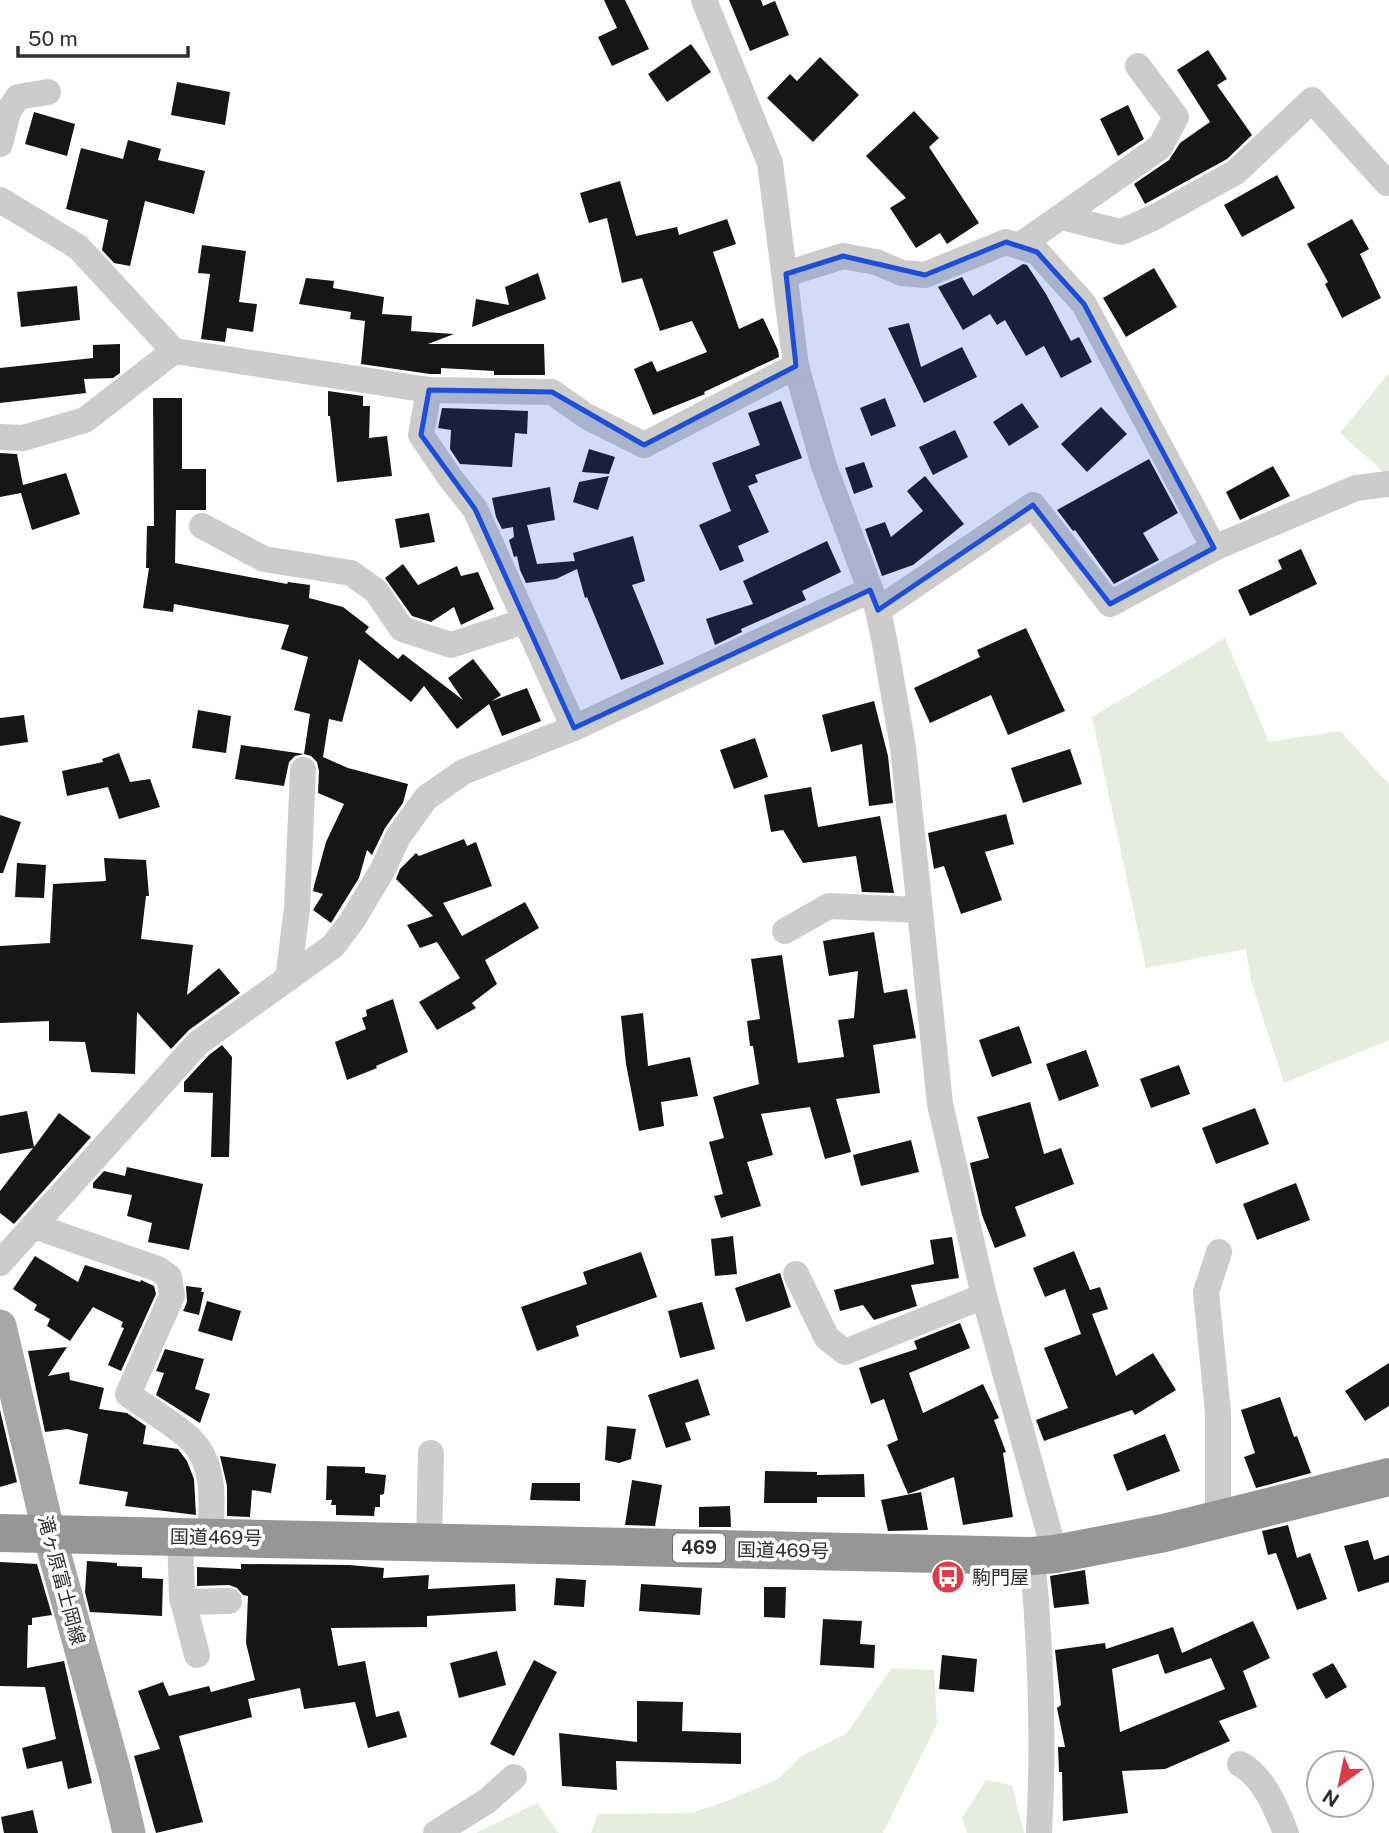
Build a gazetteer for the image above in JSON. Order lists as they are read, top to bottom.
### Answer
{
  "streets": {
    "highway": ["国道469号", "469"],
    "main road": ["滝ヶ原富士岡線"]
  },
  "crossings": [
    ["国道469号", "滝ヶ原富士岡線"]
  ],
  "places": {
    "bus stop": ["駒門屋"]
  },
  "scale_bar": "50 m",
  "north": "bottom left"
}
